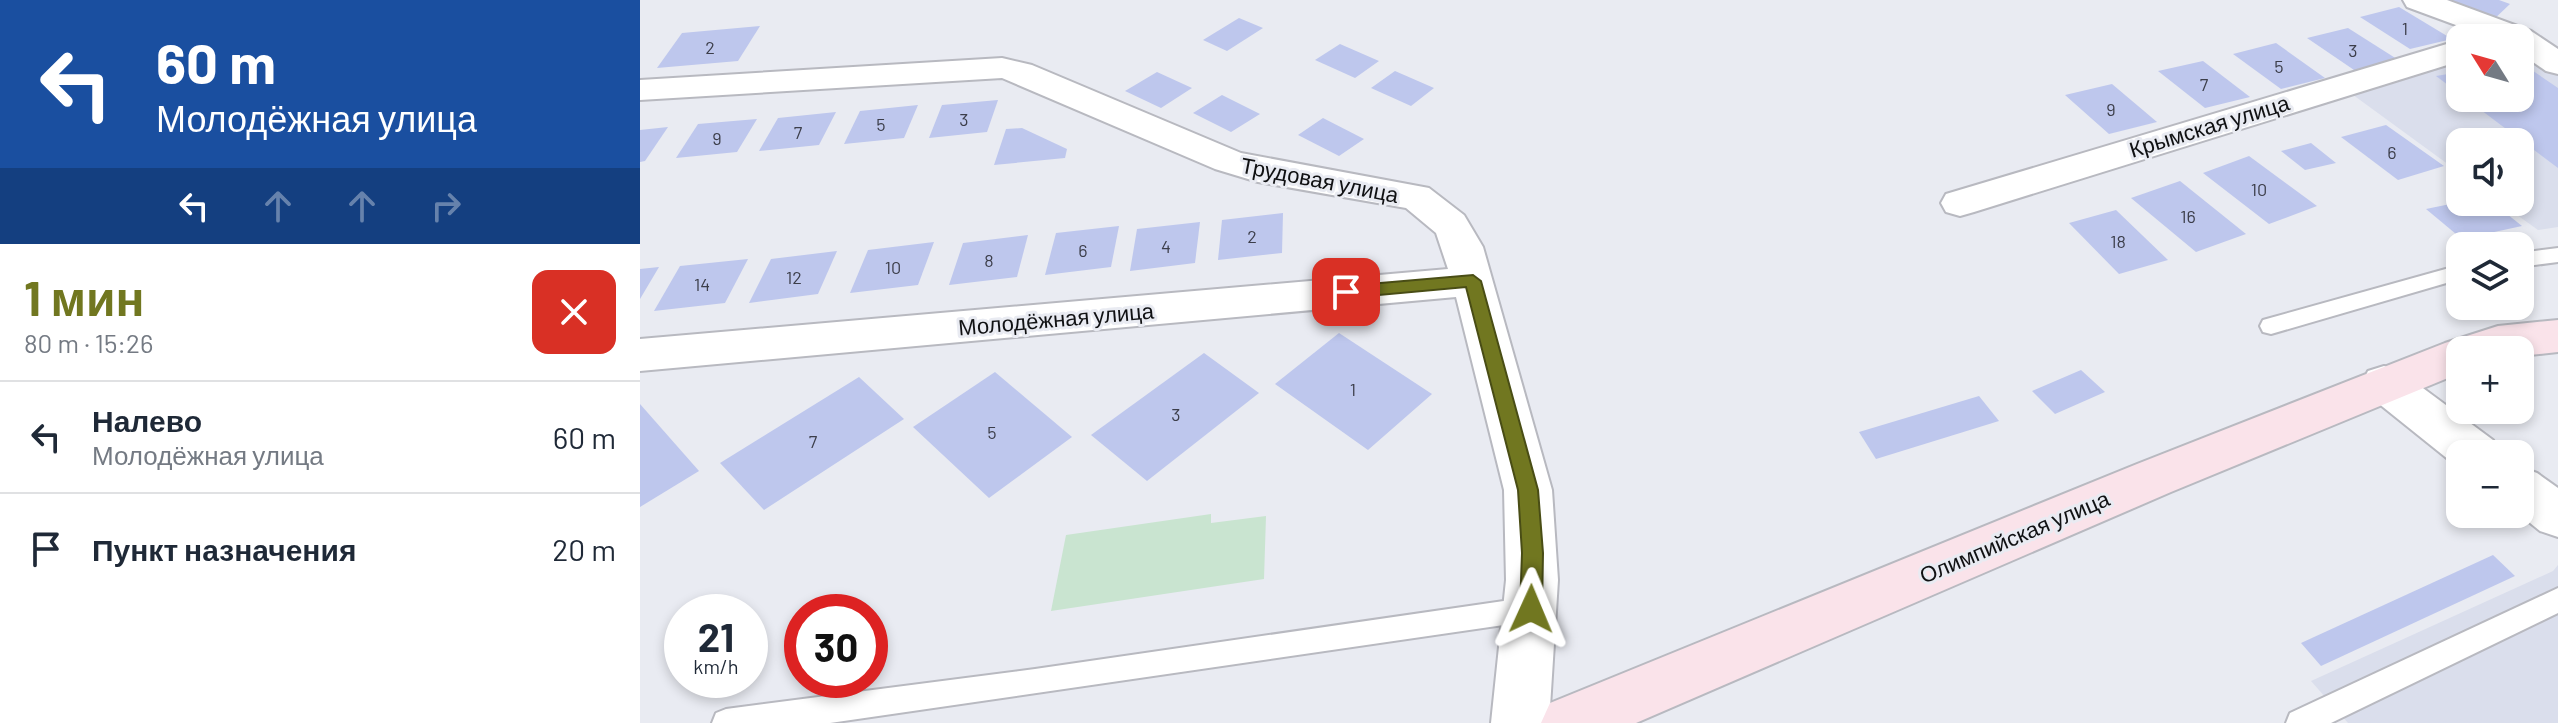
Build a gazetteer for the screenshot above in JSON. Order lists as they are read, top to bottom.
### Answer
{
  "streets": {
    "street": [
      "Крымская улица",
      "Трудовая улица",
      "Молодёжная улица",
      "Олимпийская улица"
    ]
  },
  "crossings": [
    ["Трудовая улица", "Молодёжная улица"]
  ],
  "house_numbers": [
    "1",
    "2",
    "3",
    "5",
    "7",
    "9",
    "3",
    "5",
    "7",
    "9",
    "6",
    "10",
    "16",
    "2",
    "18",
    "4",
    "6",
    "8",
    "10",
    "12",
    "14",
    "1",
    "3",
    "5",
    "7"
  ],
  "north": "top left",
  "page": {
    "turn": ["60 m", "Молодёжная улица"],
    "map_buttons": ["+", "−"],
    "heading": ["1 мин", "80 m · 15:26"],
    "list": [
      {
        "name": "Налево",
        "note": "Молодёжная улица",
        "value": "60 m"
      },
      {
        "name": "Пункт назначения",
        "value": "20 m"
      }
    ],
    "speed": "21 km/h",
    "limit": "30"
  }
}
